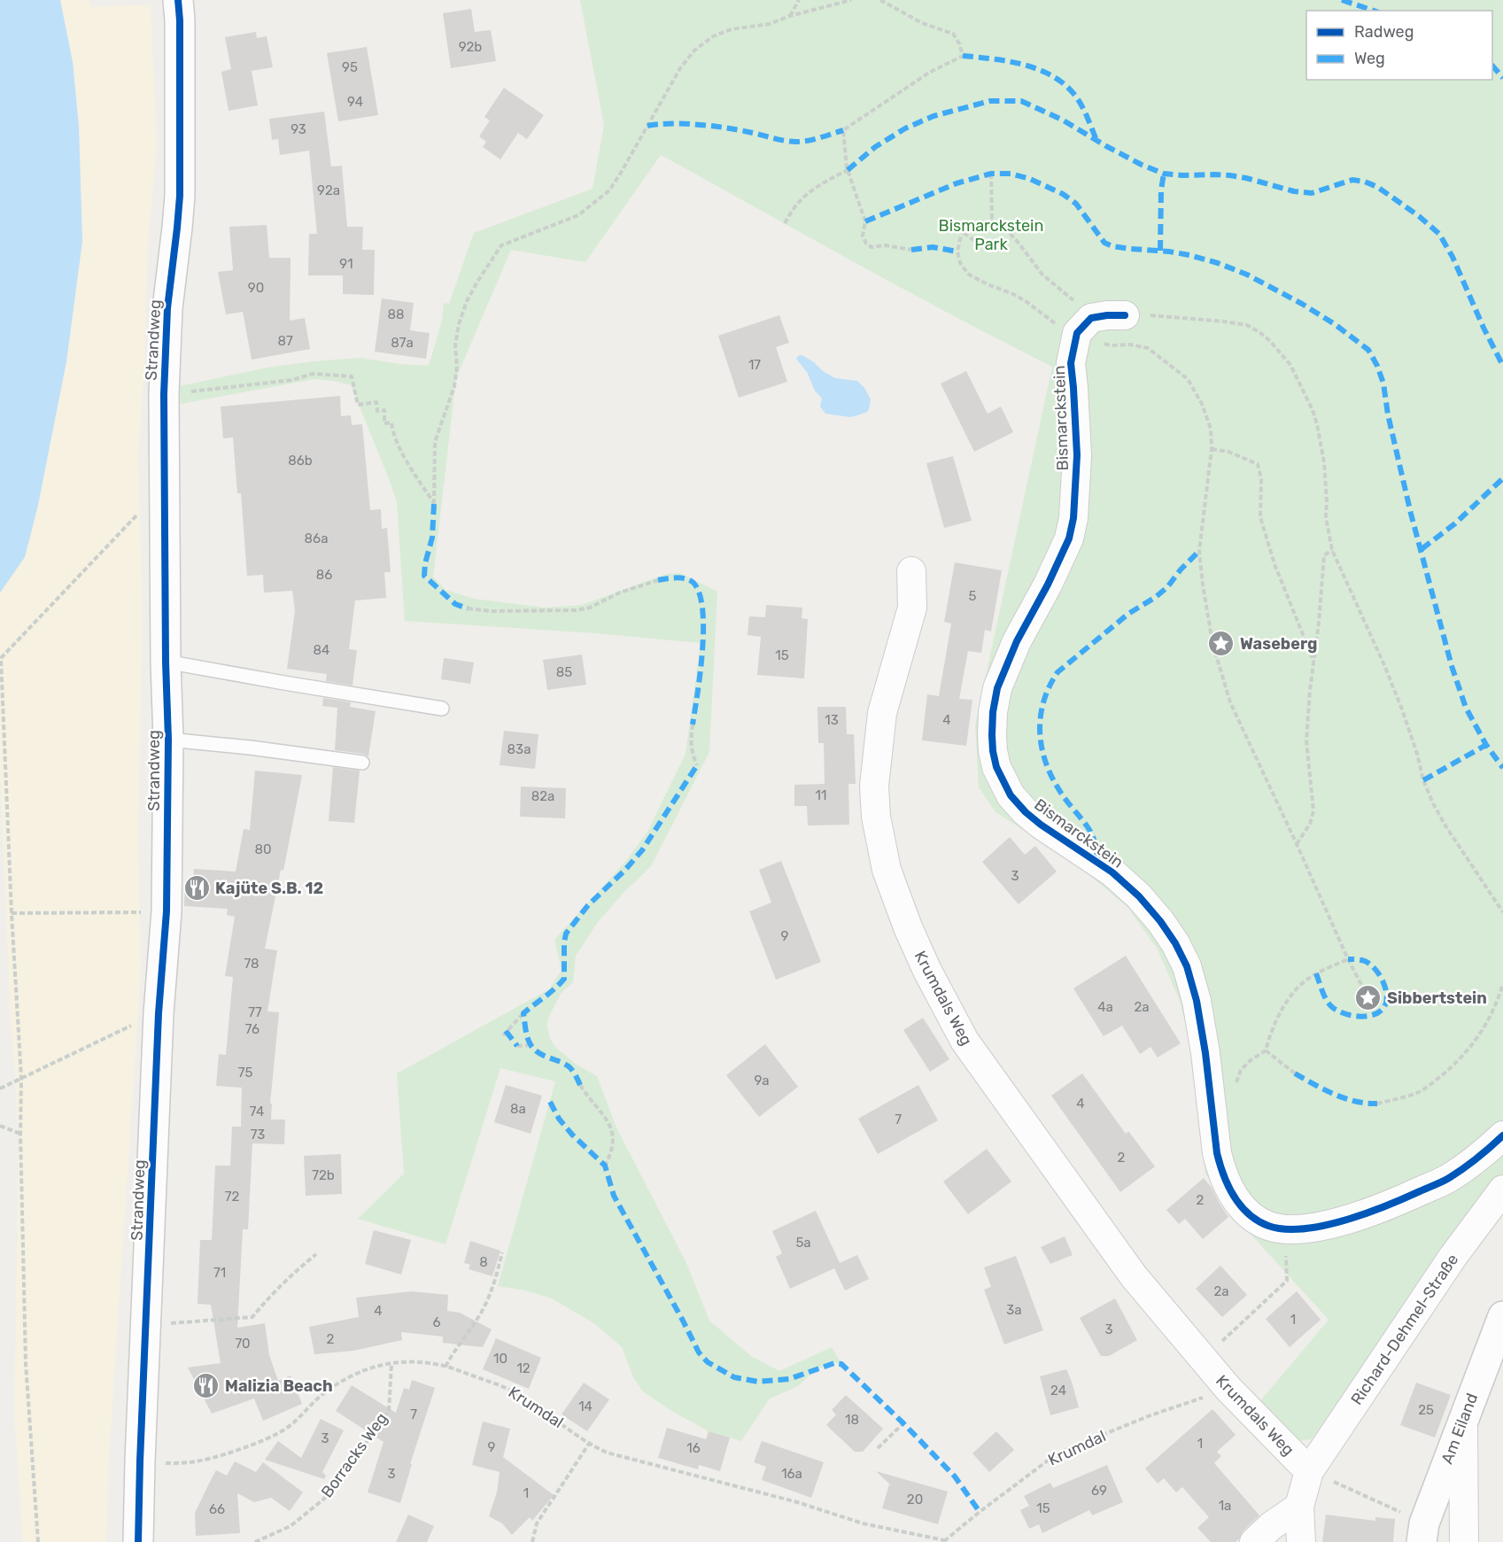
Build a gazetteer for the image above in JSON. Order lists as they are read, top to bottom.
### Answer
{
  "streets": {
    "street": [
      "Strandweg",
      "Bismarckstein",
      "Krumdals Weg",
      "Richard-Dehmel-Straße",
      "Am Eiland"
    ],
    "path": ["Krumdal", "Borracks Weg"]
  },
  "crossings": [
    ["Strandweg", "Krumdal"],
    ["Krumdals Weg", "Richard-Dehmel-Straße"],
    ["Krumdals Weg", "Krumdal"],
    ["Krumdal", "Borracks Weg"]
  ],
  "parks": ["Bismarckstein Park"],
  "places": {
    "place": ["Waseberg", "Sibbertstein"],
    "restaurant": ["Kajüte S.B. 12", "Malizia Beach"]
  },
  "house_numbers": [
    "92b",
    "95",
    "94",
    "93",
    "92a",
    "91",
    "90",
    "88",
    "87",
    "87a",
    "17",
    "86b",
    "86a",
    "86",
    "5",
    "84",
    "15",
    "85",
    "13",
    "4",
    "83a",
    "11",
    "82a",
    "80",
    "3",
    "9",
    "78",
    "4a",
    "2a",
    "77",
    "76",
    "75",
    "9a",
    "4",
    "8a",
    "74",
    "7",
    "73",
    "2",
    "72b",
    "72",
    "2",
    "5a",
    "8",
    "71",
    "2a",
    "3a",
    "4",
    "1",
    "6",
    "3",
    "2",
    "70",
    "10",
    "12",
    "24",
    "14",
    "25",
    "7",
    "18",
    "3",
    "1",
    "9",
    "16",
    "3",
    "16a",
    "69",
    "1",
    "20",
    "1a",
    "15",
    "66"
  ],
  "legend": ["Radweg", "Weg"]
}
